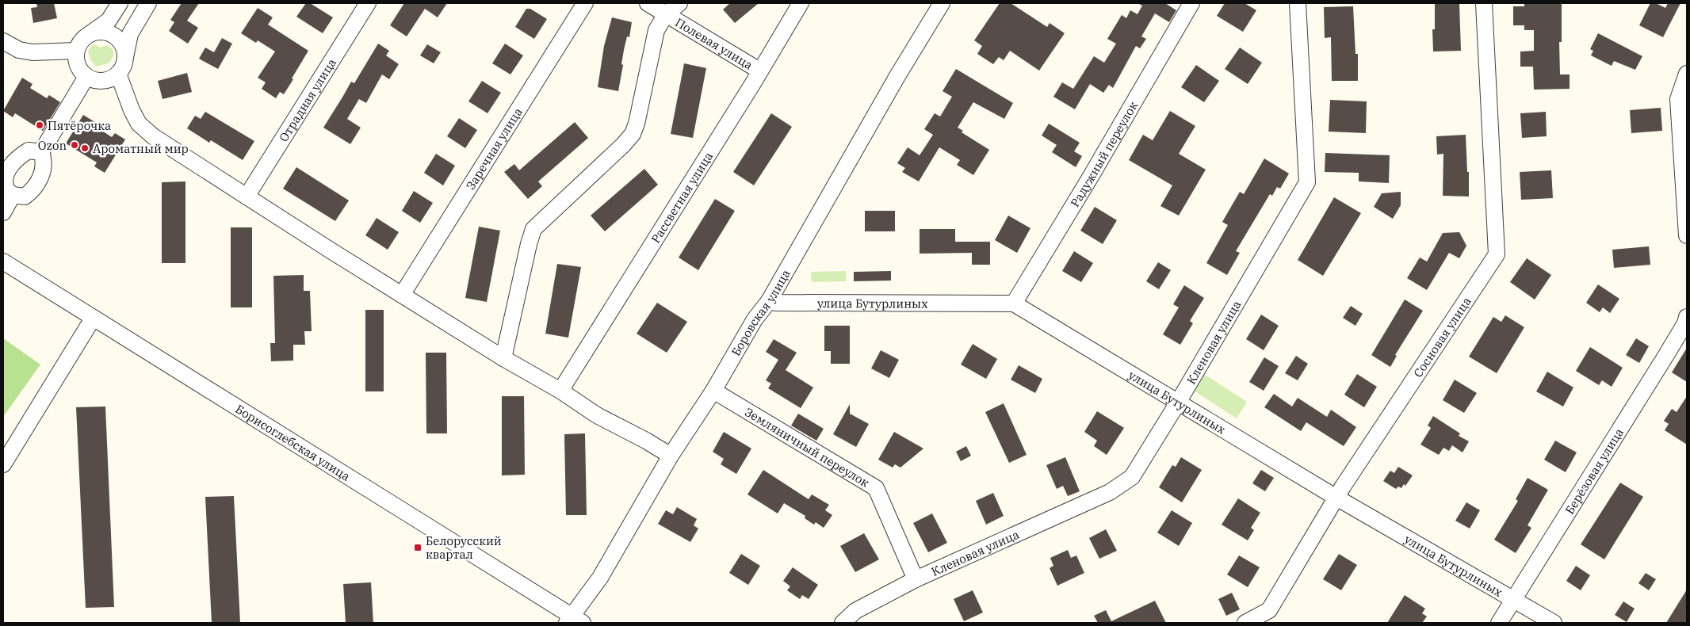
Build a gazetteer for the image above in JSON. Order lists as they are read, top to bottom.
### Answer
{
  "streets": {
    "street": [
      "Полевая улица",
      "Отрадная улица",
      "Заречная улица",
      "Радужный переулок",
      "Рассветная улица",
      "улица Бутурлиных",
      "Боровская улица",
      "Сосновая улица",
      "Кленовая улица",
      "Борисоглебская улица",
      "Земляничный переулок",
      "Берёзовая улица"
    ]
  },
  "crossings": [
    ["Полевая улица", "Рассветная улица"],
    ["Радужный переулок", "улица Бутурлиных"],
    ["улица Бутурлиных", "Боровская улица"],
    ["улица Бутурлиных", "Сосновая улица"],
    ["улица Бутурлиных", "Кленовая улица"],
    ["улица Бутурлиных", "Берёзовая улица"],
    ["Боровская улица", "Борисоглебская улица"],
    ["Боровская улица", "Земляничный переулок"],
    ["Кленовая улица", "Земляничный переулок"]
  ],
  "places": {
    "other": ["Пятёрочка", "Ozon", "Ароматный мир"],
    "transit": ["Белорусский квартал"]
  }
}
